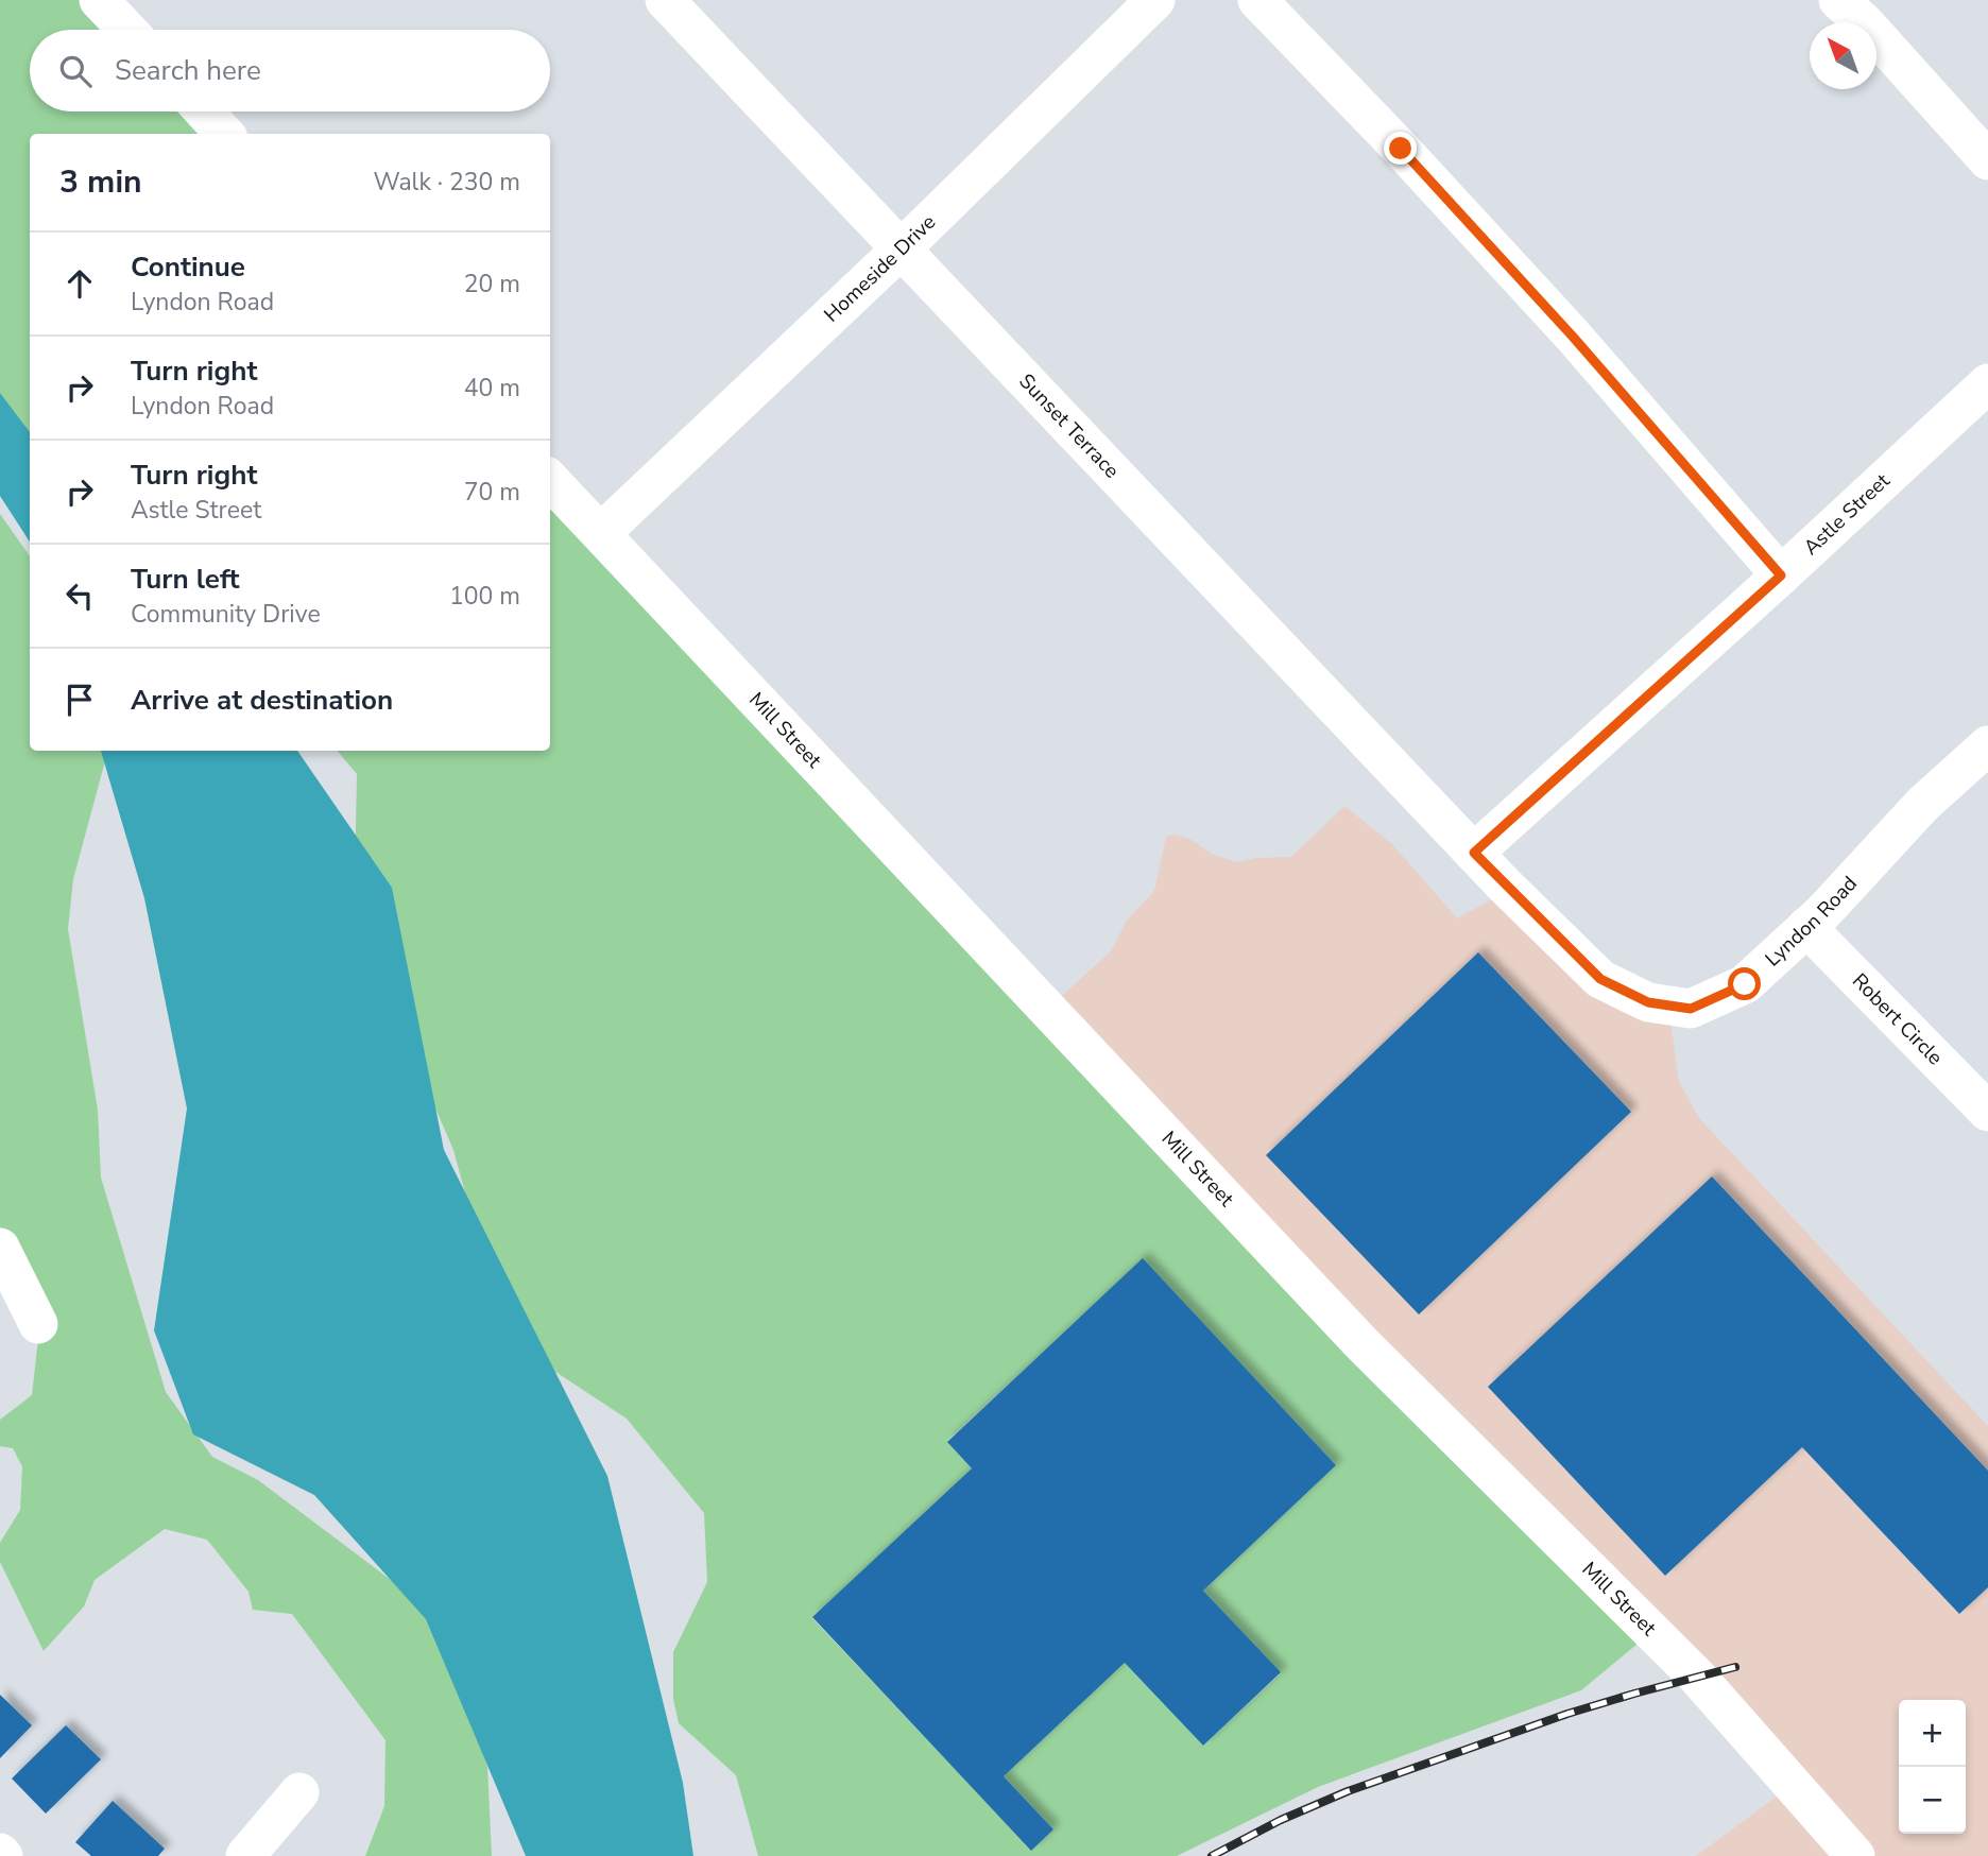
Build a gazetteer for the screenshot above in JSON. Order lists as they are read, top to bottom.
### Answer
{
  "streets": {
    "street": [
      "Homeside Drive",
      "Sunset Terrace",
      "Astle Street",
      "Mill Street",
      "Lyndon Road",
      "Robert Circle"
    ]
  },
  "crossings": [
    ["Homeside Drive", "Sunset Terrace"],
    ["Homeside Drive", "Mill Street"],
    ["Sunset Terrace", "Astle Street"],
    ["Sunset Terrace", "Lyndon Road"],
    ["Astle Street", "Lyndon Road"],
    ["Lyndon Road", "Robert Circle"]
  ],
  "north": "top left",
  "page": {
    "search": "Search here",
    "heading": ["3 min", "Walk · 230 m"],
    "list": [
      ["Continue", "Lyndon Road", "20 m"],
      ["Turn right", "Lyndon Road", "40 m"],
      ["Turn right", "Astle Street", "70 m"],
      ["Turn left", "Community Drive", "100 m"],
      "Arrive at destination"
    ],
    "map_buttons": ["+", "−"]
  }
}
